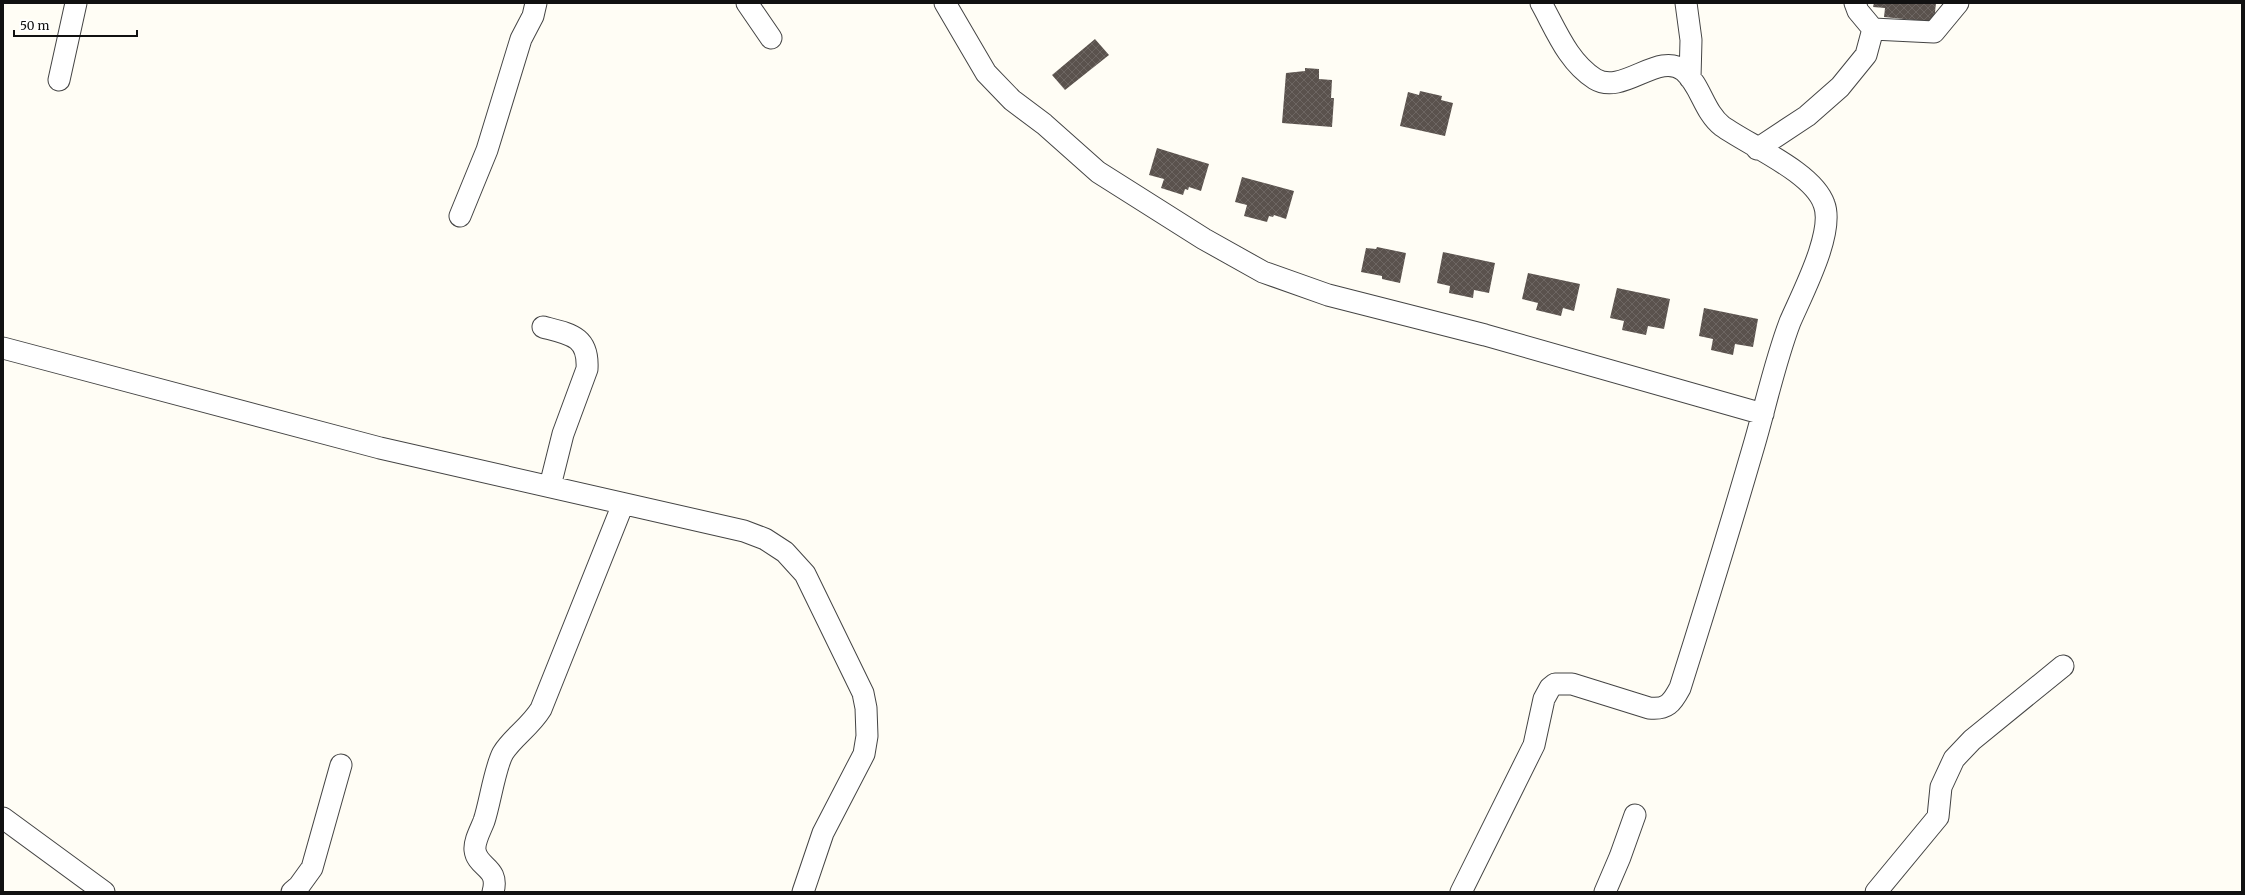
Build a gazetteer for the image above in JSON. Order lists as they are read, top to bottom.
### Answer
{
  "scale_bar": "50 m"
}
